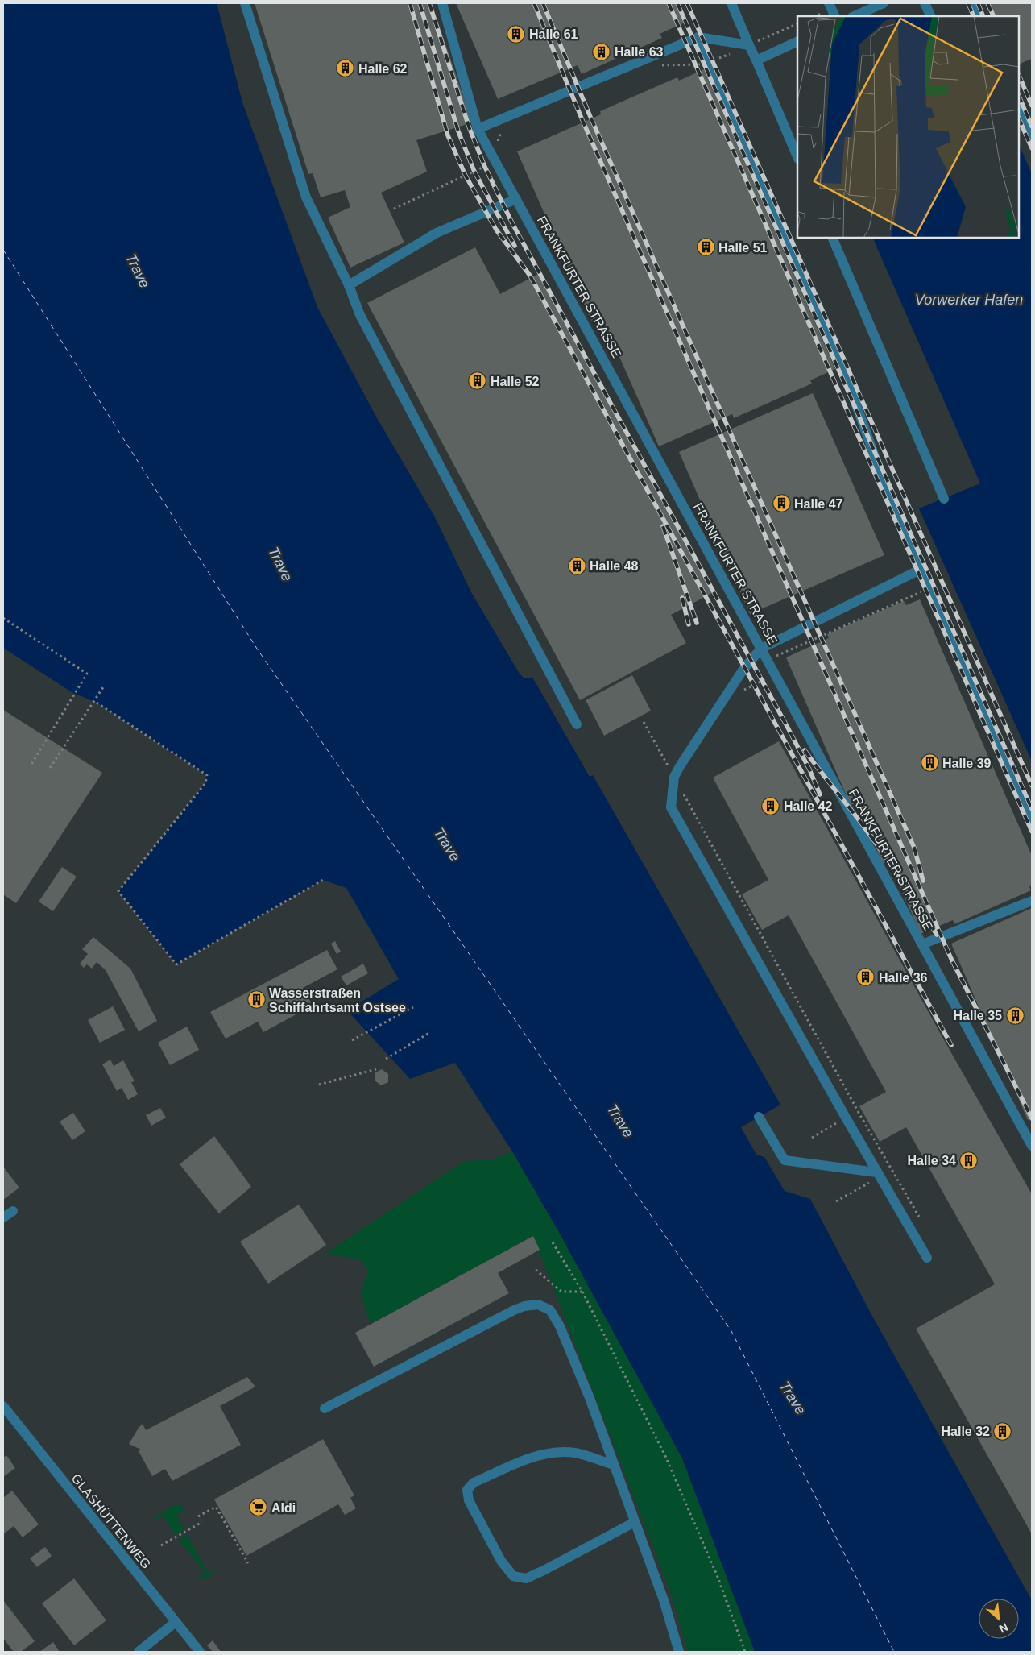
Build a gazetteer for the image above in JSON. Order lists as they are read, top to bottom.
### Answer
{
  "streets": {
    "street": ["FRANKFURTER STRASSE", "GLASHÜTTENWEG"]
  },
  "water": ["Trave", "Vorwerker Hafen"],
  "places": {
    "building": [
      "Halle 61",
      "Halle 63",
      "Halle 62",
      "Halle 51",
      "Halle 52",
      "Halle 47",
      "Halle 48",
      "Halle 39",
      "Halle 42",
      "Halle 36",
      "Wasserstraßen Schiffahrtsamt Ostsee",
      "Halle 35",
      "Halle 34",
      "Halle 32"
    ],
    "supermarket": ["Aldi"]
  },
  "north": "bottom right"
}
